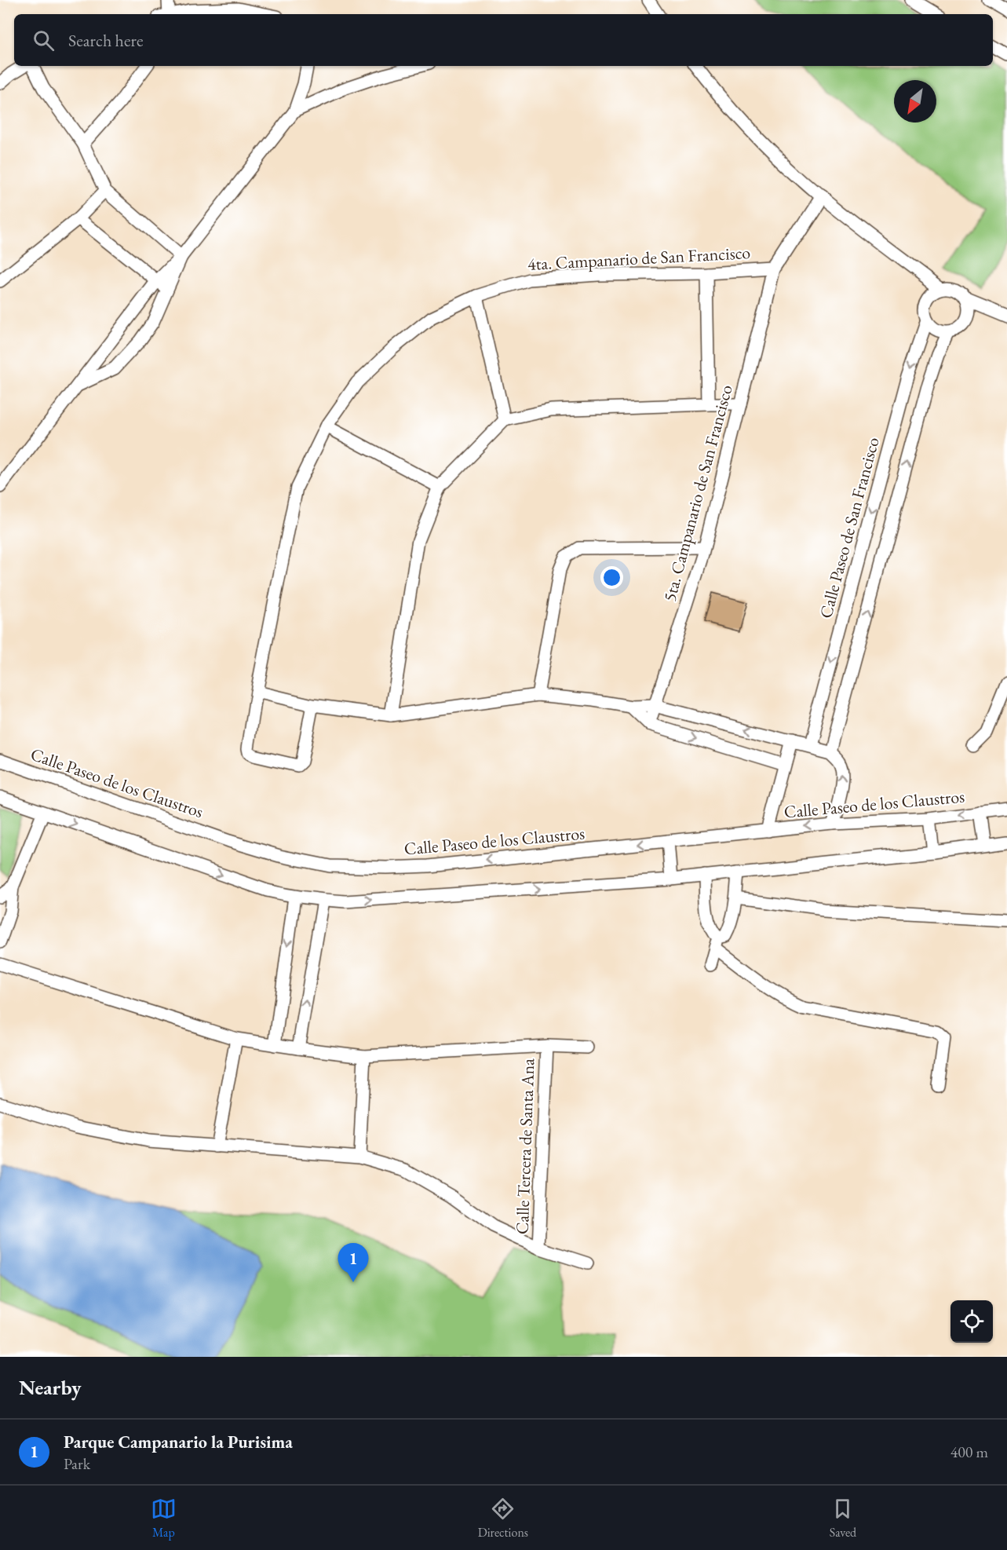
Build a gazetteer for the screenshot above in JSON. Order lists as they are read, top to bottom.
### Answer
{
  "streets": {
    "street": [
      "4ta. Campanario de San Francisco",
      "5ta. Campanario de San Francisco",
      "Calle Paseo de San Francisco",
      "Calle Paseo de los Claustros",
      "Calle Tercera de Santa Ana"
    ]
  },
  "crossings": [
    ["4ta. Campanario de San Francisco", "5ta. Campanario de San Francisco"]
  ],
  "north": "bottom left",
  "page": {
    "search": "Search here",
    "pins": "1",
    "heading": "Nearby",
    "list": [
      {
        "mark": "1",
        "name": "Parque Campanario la Purisima",
        "note": "Park",
        "value": "400 m"
      }
    ],
    "nav": ["Map", "Directions", "Saved"]
  }
}
